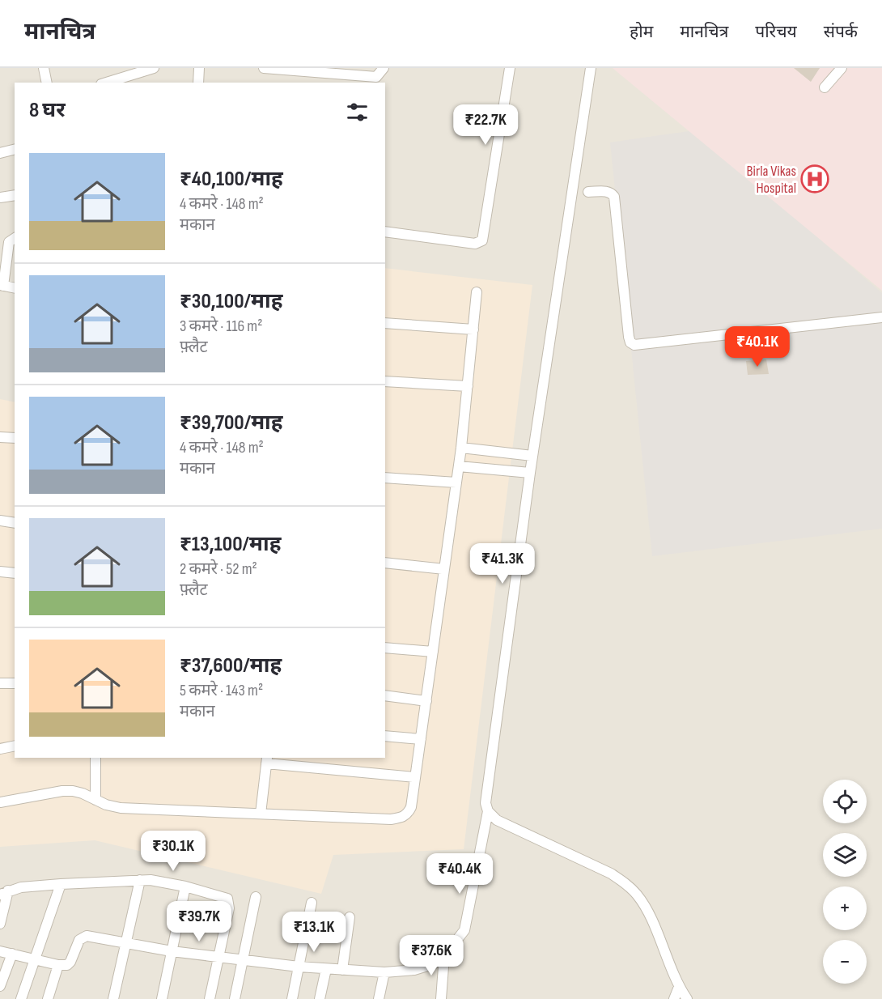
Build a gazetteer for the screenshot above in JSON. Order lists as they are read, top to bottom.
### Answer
{
  "places": {
    "hospital": ["Birla Vikas Hospital"]
  },
  "page": {
    "header": "मानचित्र",
    "nav": [
      "होम",
      "मानचित्र",
      "परिचय",
      "संपर्क"
    ],
    "heading": "8 घर",
    "price": [
      "₹22.7K",
      "₹40.1K",
      "₹41.3K",
      "₹30.1K",
      "₹40.4K",
      "₹39.7K",
      "₹13.1K",
      "₹37.6K"
    ],
    "list": [
      {
        "name": "₹40,100/माह",
        "note": "4 कमरे · 148 m² · मकान"
      },
      {
        "name": "₹30,100/माह",
        "note": "3 कमरे · 116 m² · फ़्लैट"
      },
      {
        "name": "₹39,700/माह",
        "note": "4 कमरे · 148 m² · मकान"
      },
      {
        "name": "₹13,100/माह",
        "note": "2 कमरे · 52 m² · फ़्लैट"
      },
      {
        "name": "₹37,600/माह",
        "note": "5 कमरे · 143 m² · मकान"
      }
    ],
    "map_buttons": ["+", "−"]
  }
}
